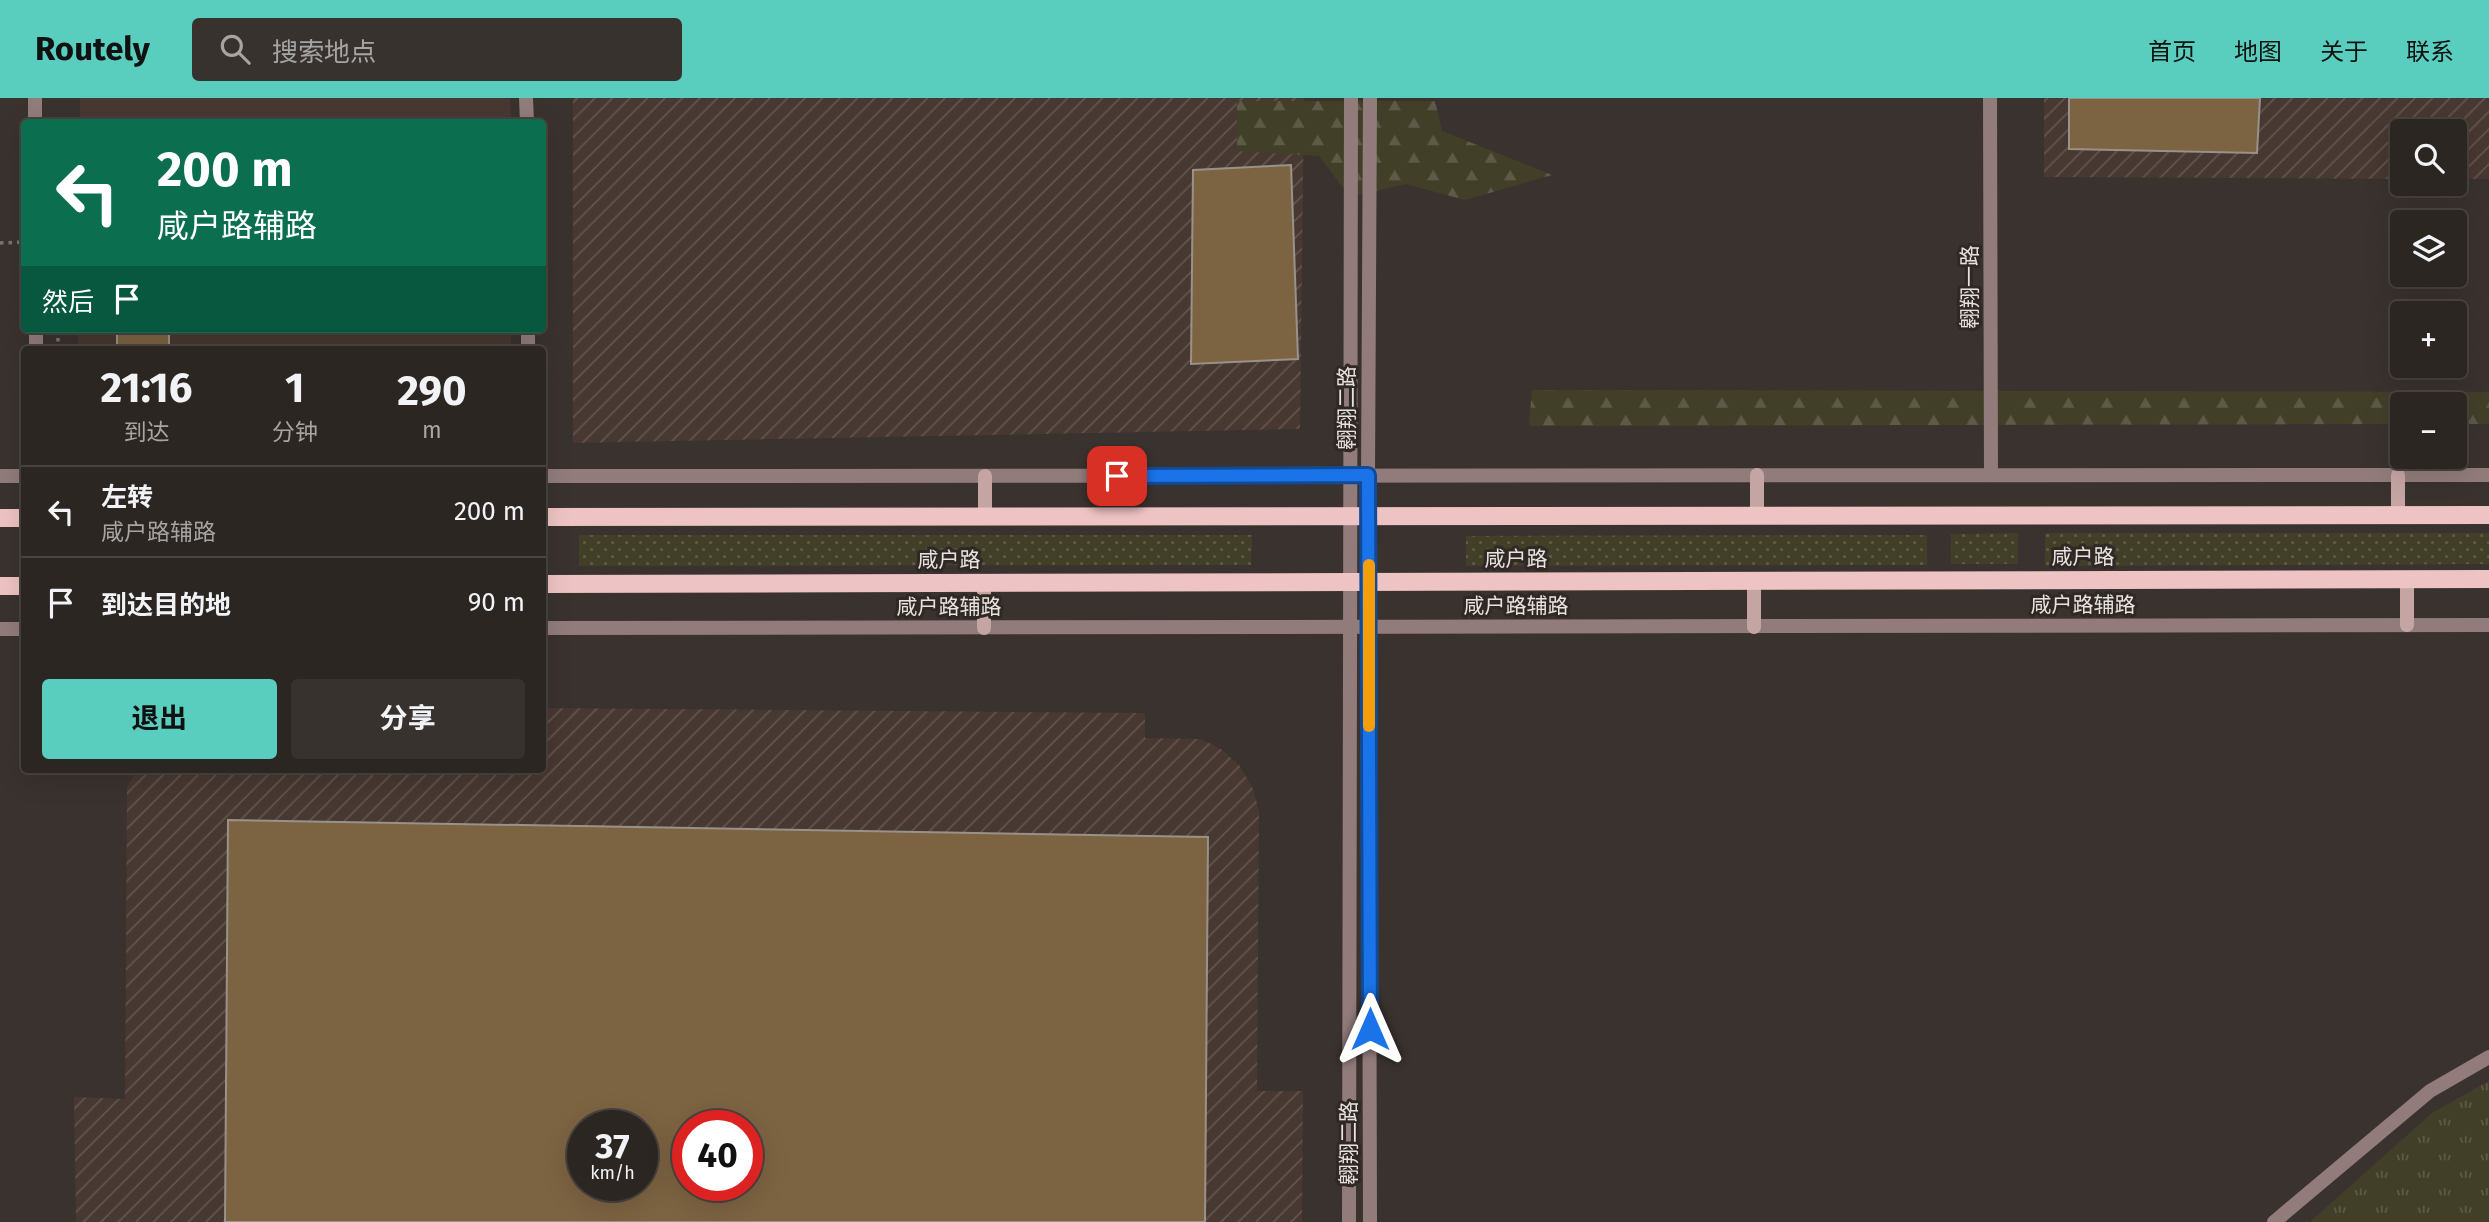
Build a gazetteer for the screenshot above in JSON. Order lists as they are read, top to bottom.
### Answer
{
  "streets": {
    "main road": ["咸户路"],
    "street": ["翱翔一路", "翱翔二路", "咸户路辅路"]
  },
  "crossings": [
    ["翱翔二路", "咸户路"],
    ["翱翔二路", "咸户路辅路"]
  ],
  "page": {
    "header": "Routely",
    "search": "搜索地点",
    "nav": [
      "首页",
      "地图",
      "关于",
      "联系"
    ],
    "map_buttons": ["+", "−"],
    "turn": ["200 m", "咸户路辅路"],
    "then": "然后",
    "eta": [
      "21:16",
      "到达",
      "1",
      "分钟",
      "290",
      "m"
    ],
    "list": [
      {
        "name": "左转",
        "note": "咸户路辅路",
        "value": "200 m"
      },
      {
        "name": "到达目的地",
        "value": "90 m"
      }
    ],
    "buttons": ["退出", "分享"],
    "speed": "37 km/h",
    "limit": "40"
  }
}
